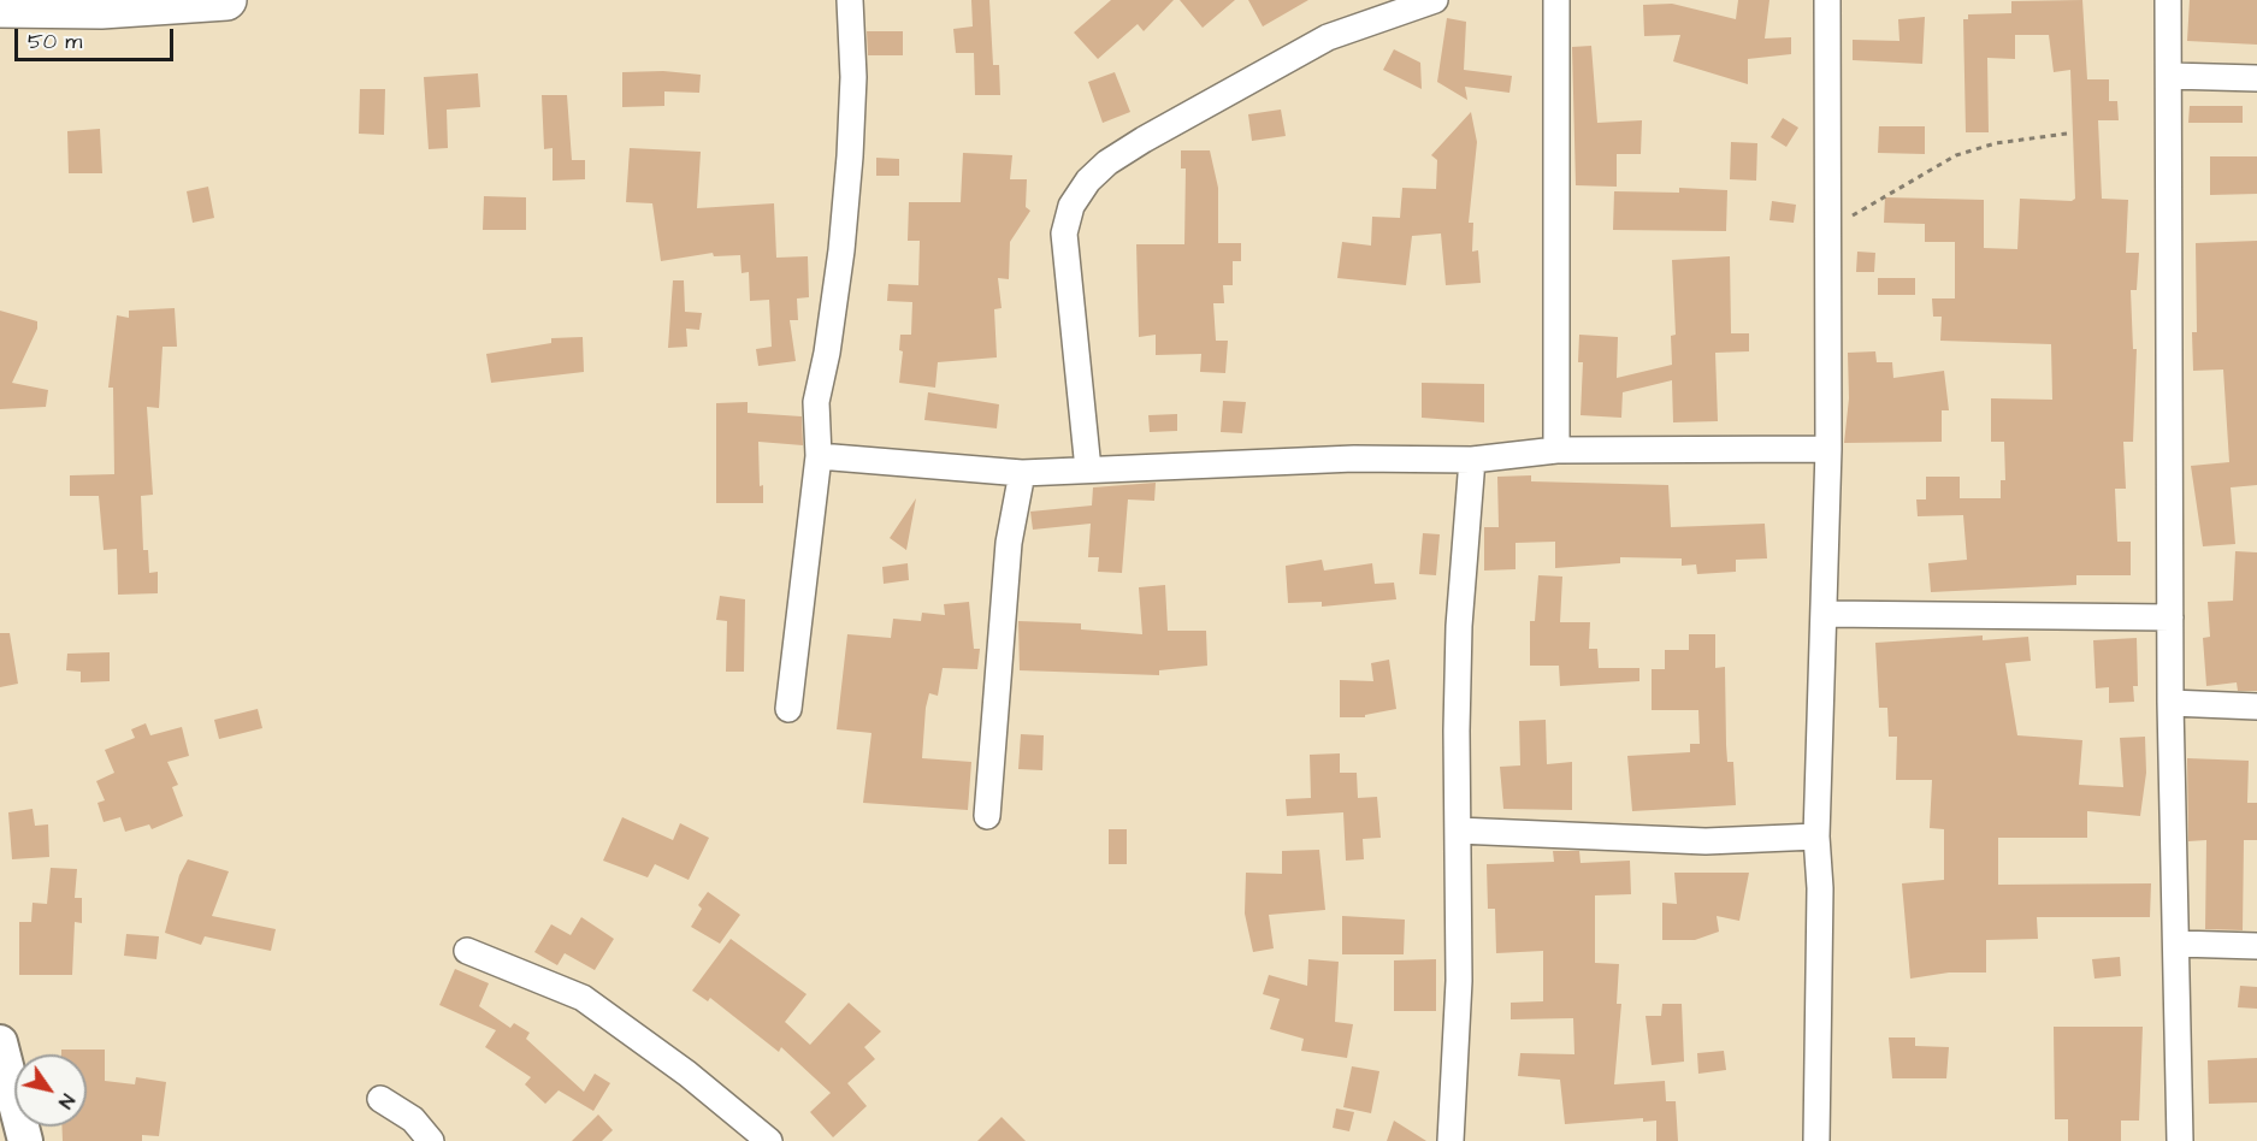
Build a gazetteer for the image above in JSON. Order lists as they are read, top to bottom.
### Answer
{
  "scale_bar": "50 m",
  "north": "bottom right"
}
